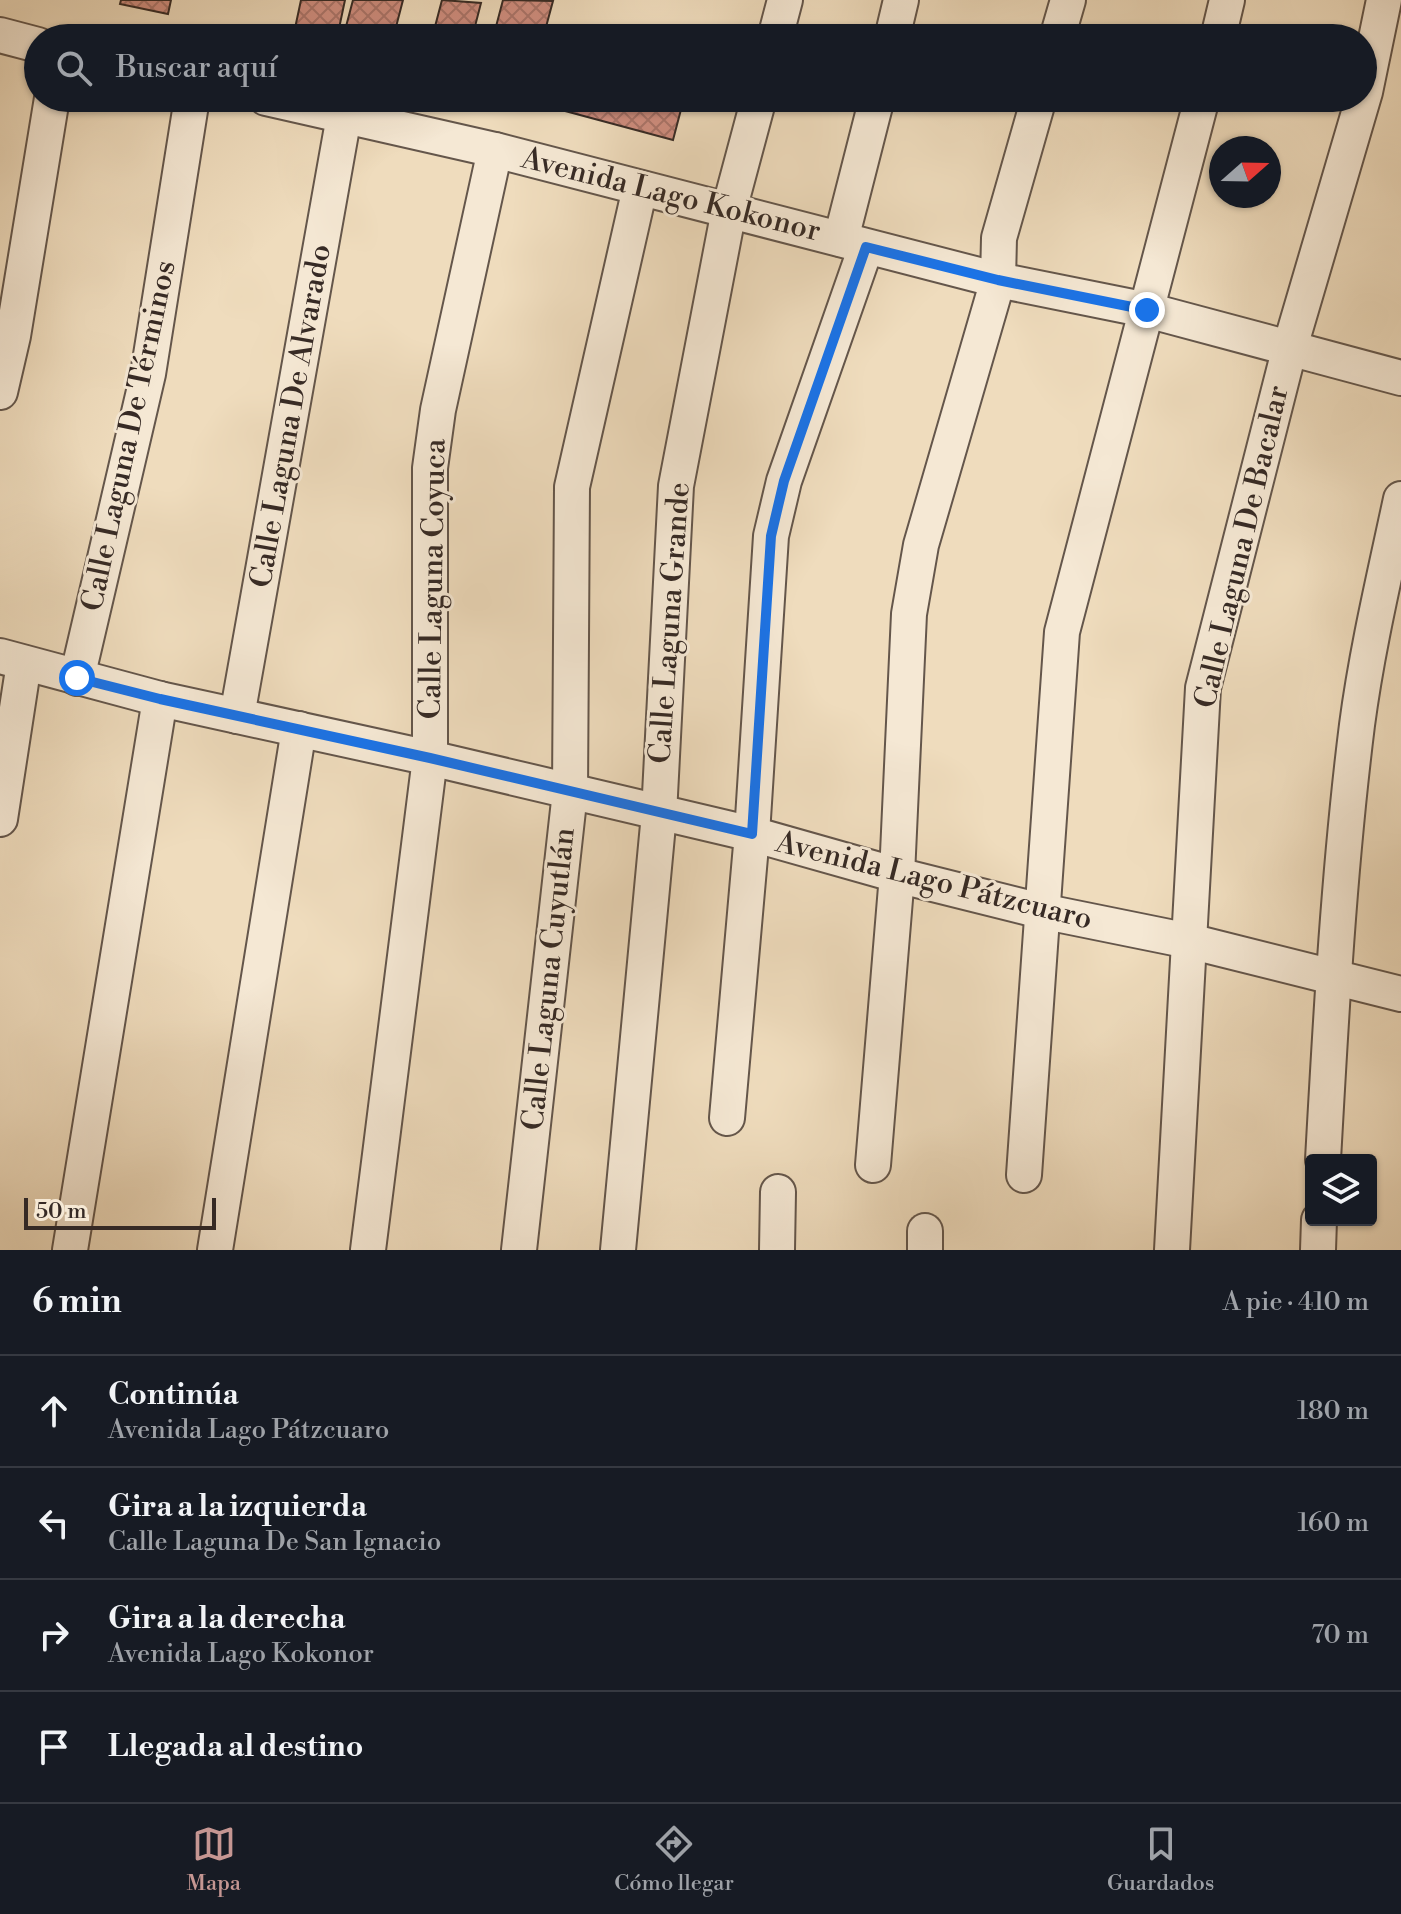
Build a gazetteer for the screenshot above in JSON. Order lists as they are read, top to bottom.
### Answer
{
  "streets": {
    "street": [
      "Avenida Lago Kokonor",
      "Calle Laguna De Alvarado",
      "Calle Laguna De Términos",
      "Calle Laguna De Bacalar",
      "Calle Laguna Coyuca",
      "Calle Laguna Grande",
      "Avenida Lago Pátzcuaro",
      "Calle Laguna Cuyutlán"
    ]
  },
  "crossings": [
    ["Avenida Lago Kokonor", "Calle Laguna De Alvarado"],
    ["Avenida Lago Kokonor", "Calle Laguna De Bacalar"],
    ["Avenida Lago Kokonor", "Calle Laguna Coyuca"],
    ["Avenida Lago Kokonor", "Calle Laguna Grande"],
    ["Avenida Lago Kokonor", "Calle Laguna Cuyutlán"],
    ["Calle Laguna De Alvarado", "Avenida Lago Pátzcuaro"],
    ["Calle Laguna De Términos", "Avenida Lago Pátzcuaro"],
    ["Calle Laguna De Bacalar", "Avenida Lago Pátzcuaro"],
    ["Calle Laguna Coyuca", "Avenida Lago Pátzcuaro"],
    ["Calle Laguna Grande", "Avenida Lago Pátzcuaro"],
    ["Avenida Lago Pátzcuaro", "Calle Laguna Cuyutlán"]
  ],
  "scale_bar": "50 m",
  "north": "right",
  "page": {
    "search": "Buscar aquí",
    "scale": "50 m",
    "heading": ["6 min", "A pie · 410 m"],
    "list": [
      ["Continúa", "Avenida Lago Pátzcuaro", "180 m"],
      ["Gira a la izquierda", "Calle Laguna De San Ignacio", "160 m"],
      ["Gira a la derecha", "Avenida Lago Kokonor", "70 m"],
      "Llegada al destino"
    ],
    "nav": ["Mapa", "Cómo llegar", "Guardados"]
  }
}
